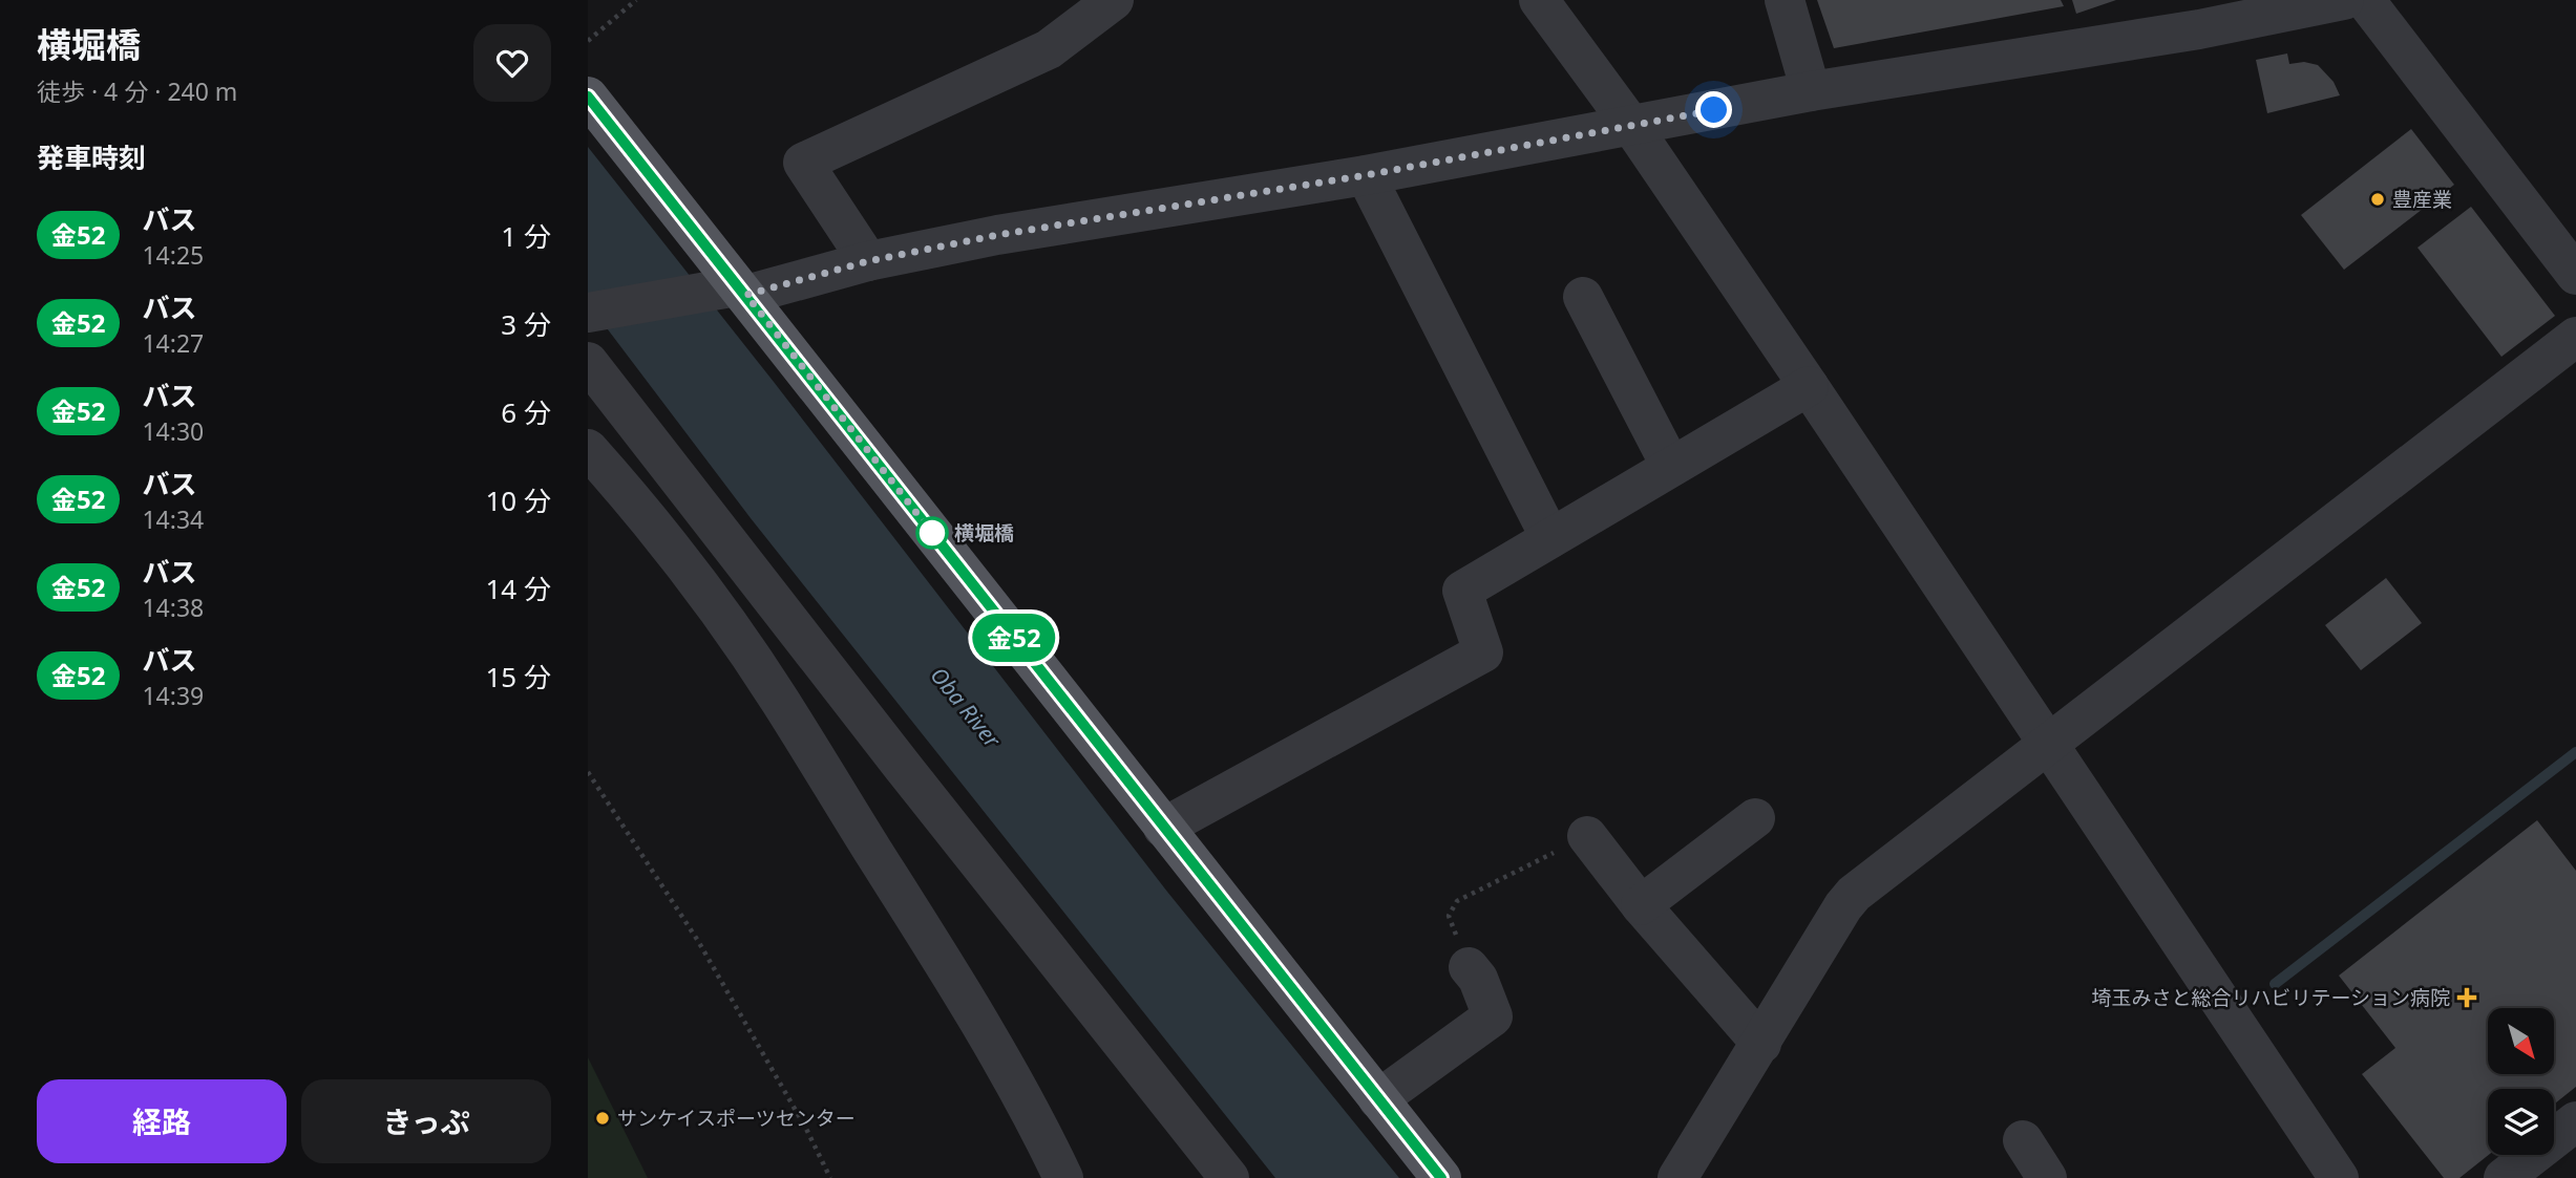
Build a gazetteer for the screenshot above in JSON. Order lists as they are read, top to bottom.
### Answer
{
  "water": ["Oba River"],
  "places": {
    "other": ["豊産業", "横堀橋", "サンケイスポーツセンター"],
    "health": ["埼玉みさと総合リハビリテーション病院"]
  },
  "lines": ["bus line 金52"],
  "north": "bottom right",
  "page": {
    "heading": [
      ["横堀橋", "徒歩 · 4 分 · 240 m"],
      "発車時刻"
    ],
    "on_map": "金52",
    "list": [
      {
        "mark": "金52",
        "name": "バス",
        "note": "14:25",
        "value": "1 分"
      },
      {
        "mark": "金52",
        "name": "バス",
        "note": "14:27",
        "value": "3 分"
      },
      {
        "mark": "金52",
        "name": "バス",
        "note": "14:30",
        "value": "6 分"
      },
      {
        "mark": "金52",
        "name": "バス",
        "note": "14:34",
        "value": "10 分"
      },
      {
        "mark": "金52",
        "name": "バス",
        "note": "14:38",
        "value": "14 分"
      },
      {
        "mark": "金52",
        "name": "バス",
        "note": "14:39",
        "value": "15 分"
      }
    ],
    "buttons": ["経路", "きっぷ"]
  }
}
